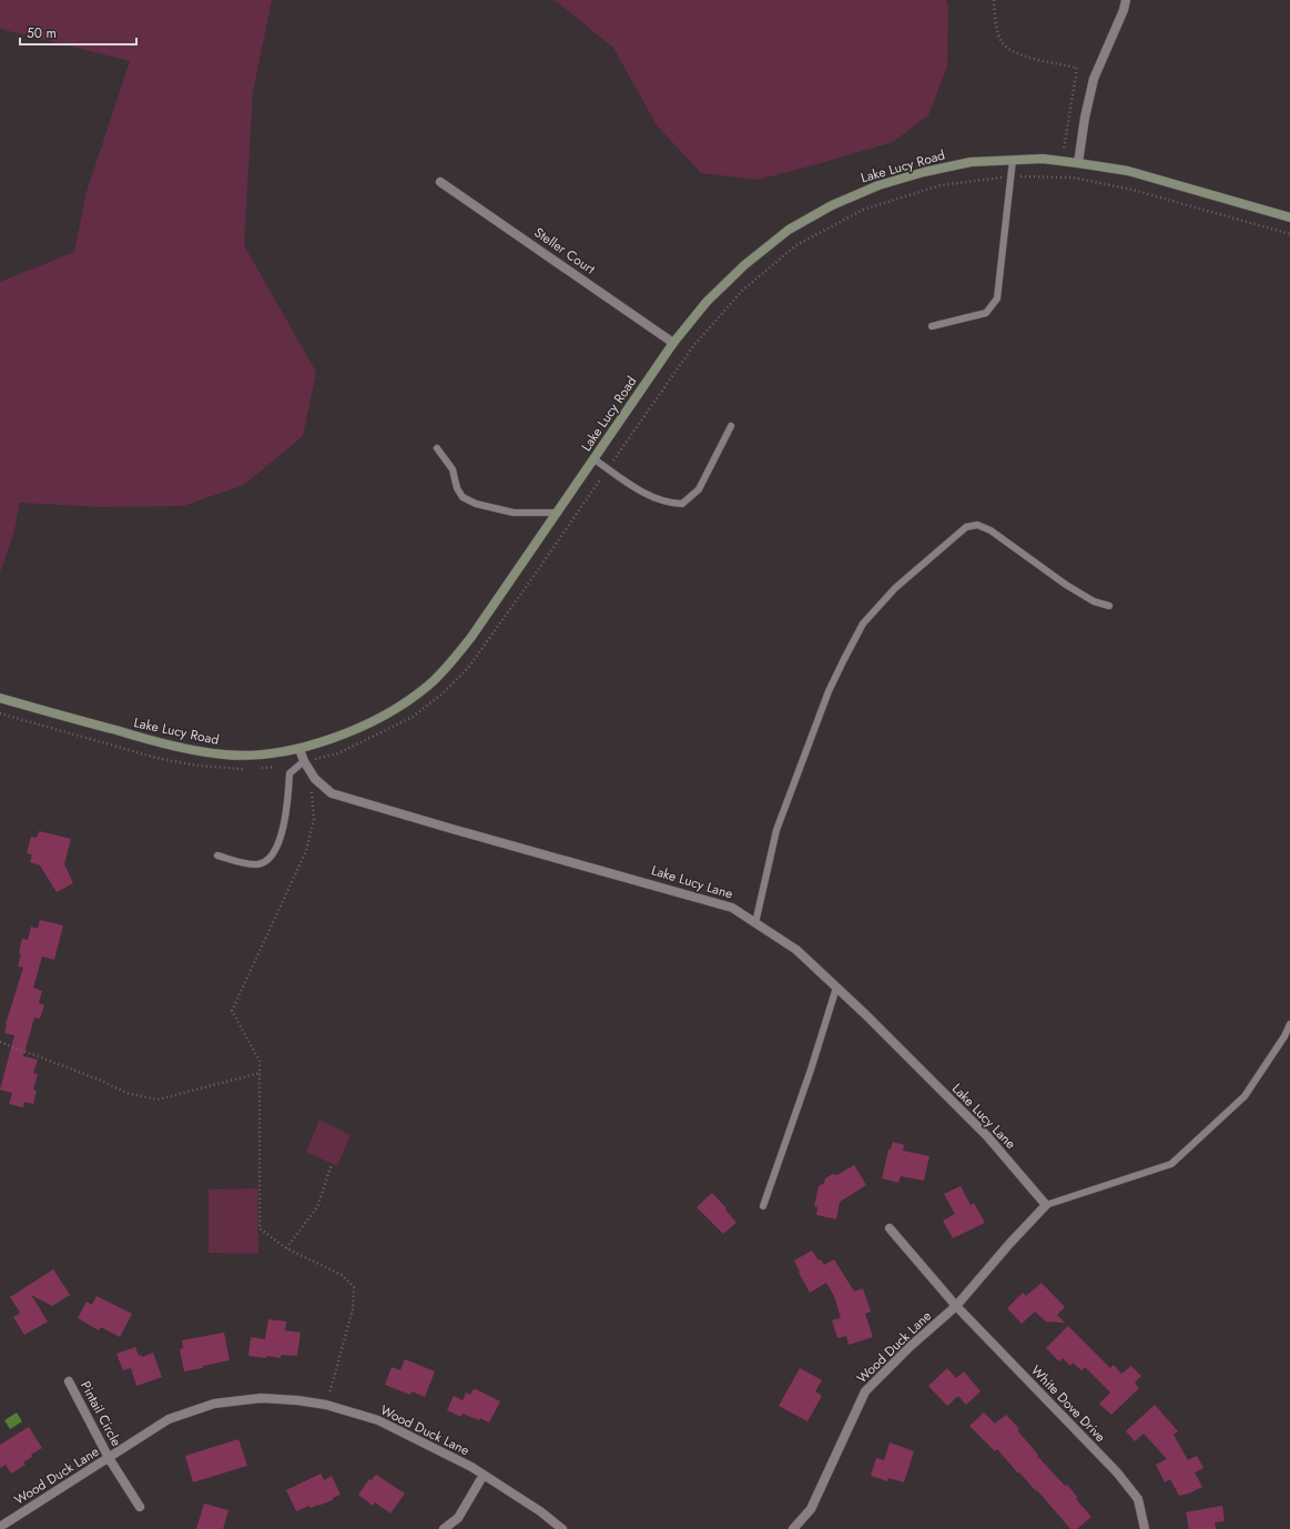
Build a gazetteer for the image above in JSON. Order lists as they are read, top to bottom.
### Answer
{
  "streets": {
    "street": [
      "Lake Lucy Road",
      "Steller Court",
      "Lake Lucy Lane",
      "Wood Duck Lane",
      "White Dove Drive",
      "Pintail Circle"
    ]
  },
  "crossings": [
    ["Lake Lucy Road", "Steller Court"],
    ["Lake Lucy Road", "Lake Lucy Lane"],
    ["Lake Lucy Lane", "Wood Duck Lane"],
    ["Wood Duck Lane", "White Dove Drive"],
    ["Wood Duck Lane", "Pintail Circle"]
  ],
  "scale_bar": "50 m"
}
